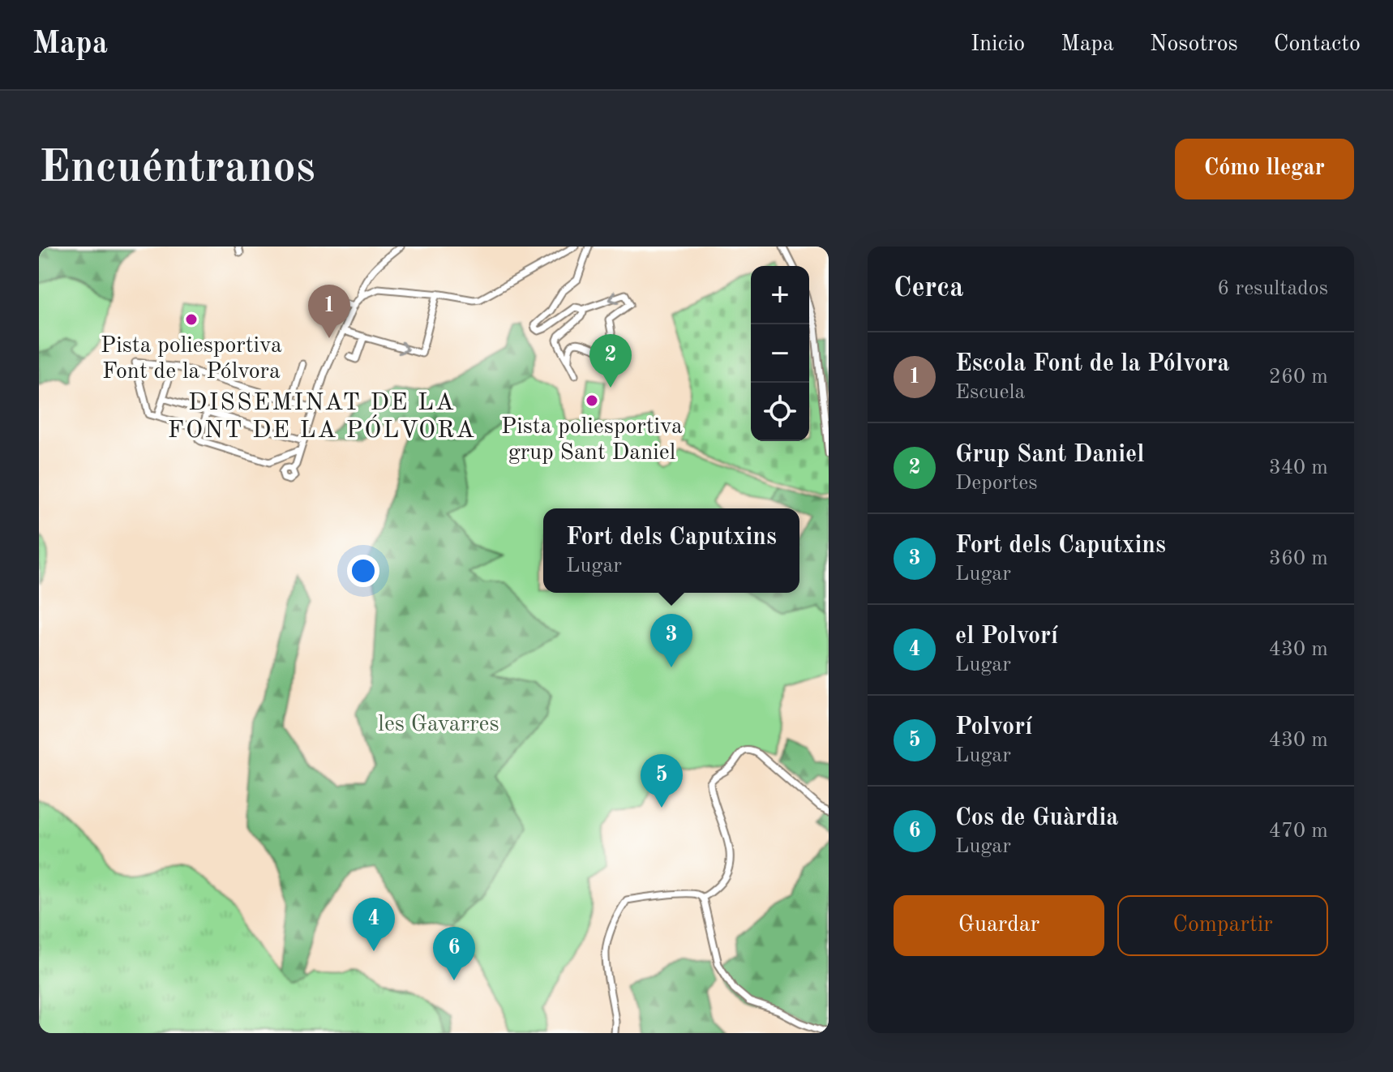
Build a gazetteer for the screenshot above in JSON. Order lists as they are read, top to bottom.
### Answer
{
  "districts": ["DISSEMINAT DE LA FONT DE LA PÓLVORA"],
  "parks": ["les Gavarres"],
  "places": ["Pista poliesportiva Font de la Pólvora", "Pista poliesportiva grup Sant Daniel"],
  "page": {
    "header": "Mapa",
    "nav": [
      "Inicio",
      "Mapa",
      "Nosotros",
      "Contacto"
    ],
    "buttons": [
      "Cómo llegar",
      ["Guardar", "Compartir"]
    ],
    "title": "Encuéntranos",
    "heading": ["Cerca", "6 resultados"],
    "map_buttons": ["+", "−"],
    "pins": [
      "1",
      "2",
      "3",
      "5",
      "4",
      "6"
    ],
    "list": [
      {
        "mark": "1",
        "name": "Escola Font de la Pólvora",
        "note": "Escuela",
        "value": "260 m"
      },
      {
        "mark": "2",
        "name": "Grup Sant Daniel",
        "note": "Deportes",
        "value": "340 m"
      },
      {
        "mark": "3",
        "name": "Fort dels Caputxins",
        "note": "Lugar",
        "value": "360 m"
      },
      {
        "mark": "4",
        "name": "el Polvorí",
        "note": "Lugar",
        "value": "430 m"
      },
      {
        "mark": "5",
        "name": "Polvorí",
        "note": "Lugar",
        "value": "430 m"
      },
      {
        "mark": "6",
        "name": "Cos de Guàrdia",
        "note": "Lugar",
        "value": "470 m"
      }
    ],
    "popup": ["Fort dels Caputxins", "Lugar"]
  }
}
